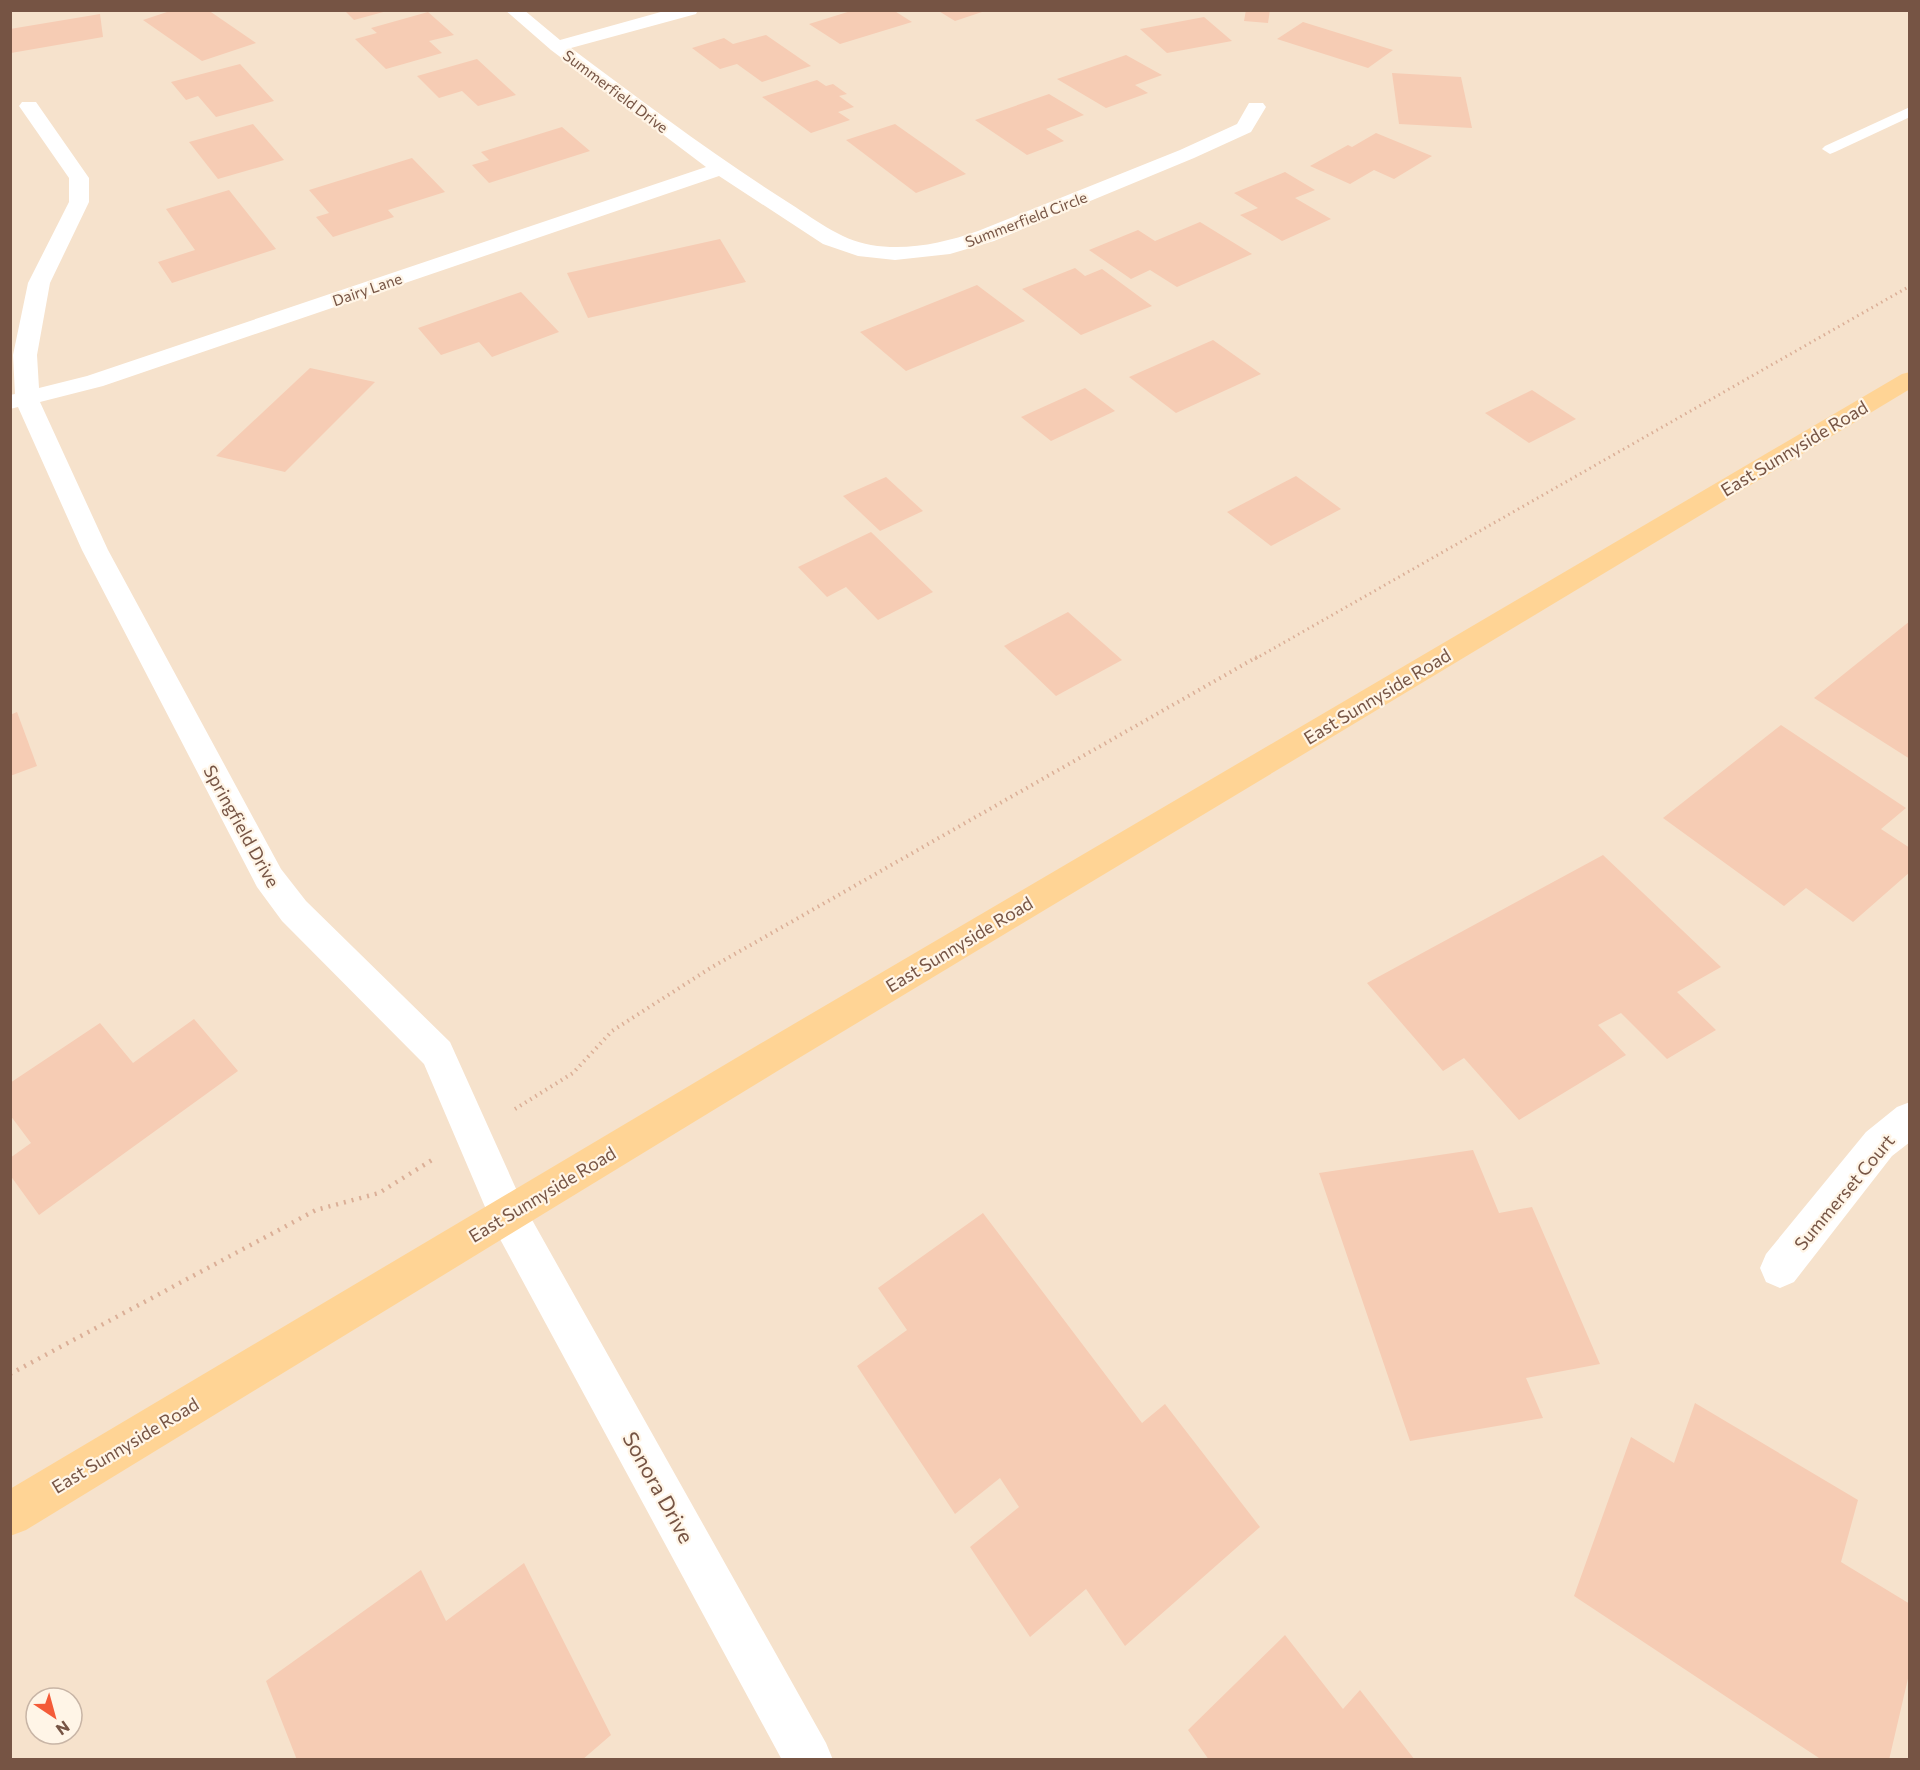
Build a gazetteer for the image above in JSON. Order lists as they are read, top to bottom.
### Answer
{
  "streets": {
    "main road": ["East Sunnyside Road"],
    "street": [
      "Summerfield Drive",
      "Summerfield Circle",
      "Dairy Lane",
      "Springfield Drive",
      "Summerset Court",
      "Sonora Drive"
    ]
  },
  "crossings": [
    ["Summerfield Drive", "Summerfield Circle"],
    ["Summerfield Drive", "Dairy Lane"],
    ["Summerfield Circle", "Dairy Lane"],
    ["Dairy Lane", "Springfield Drive"],
    ["East Sunnyside Road", "Springfield Drive"],
    ["East Sunnyside Road", "Sonora Drive"],
    ["Springfield Drive", "Sonora Drive"]
  ],
  "north": "bottom right"
}
